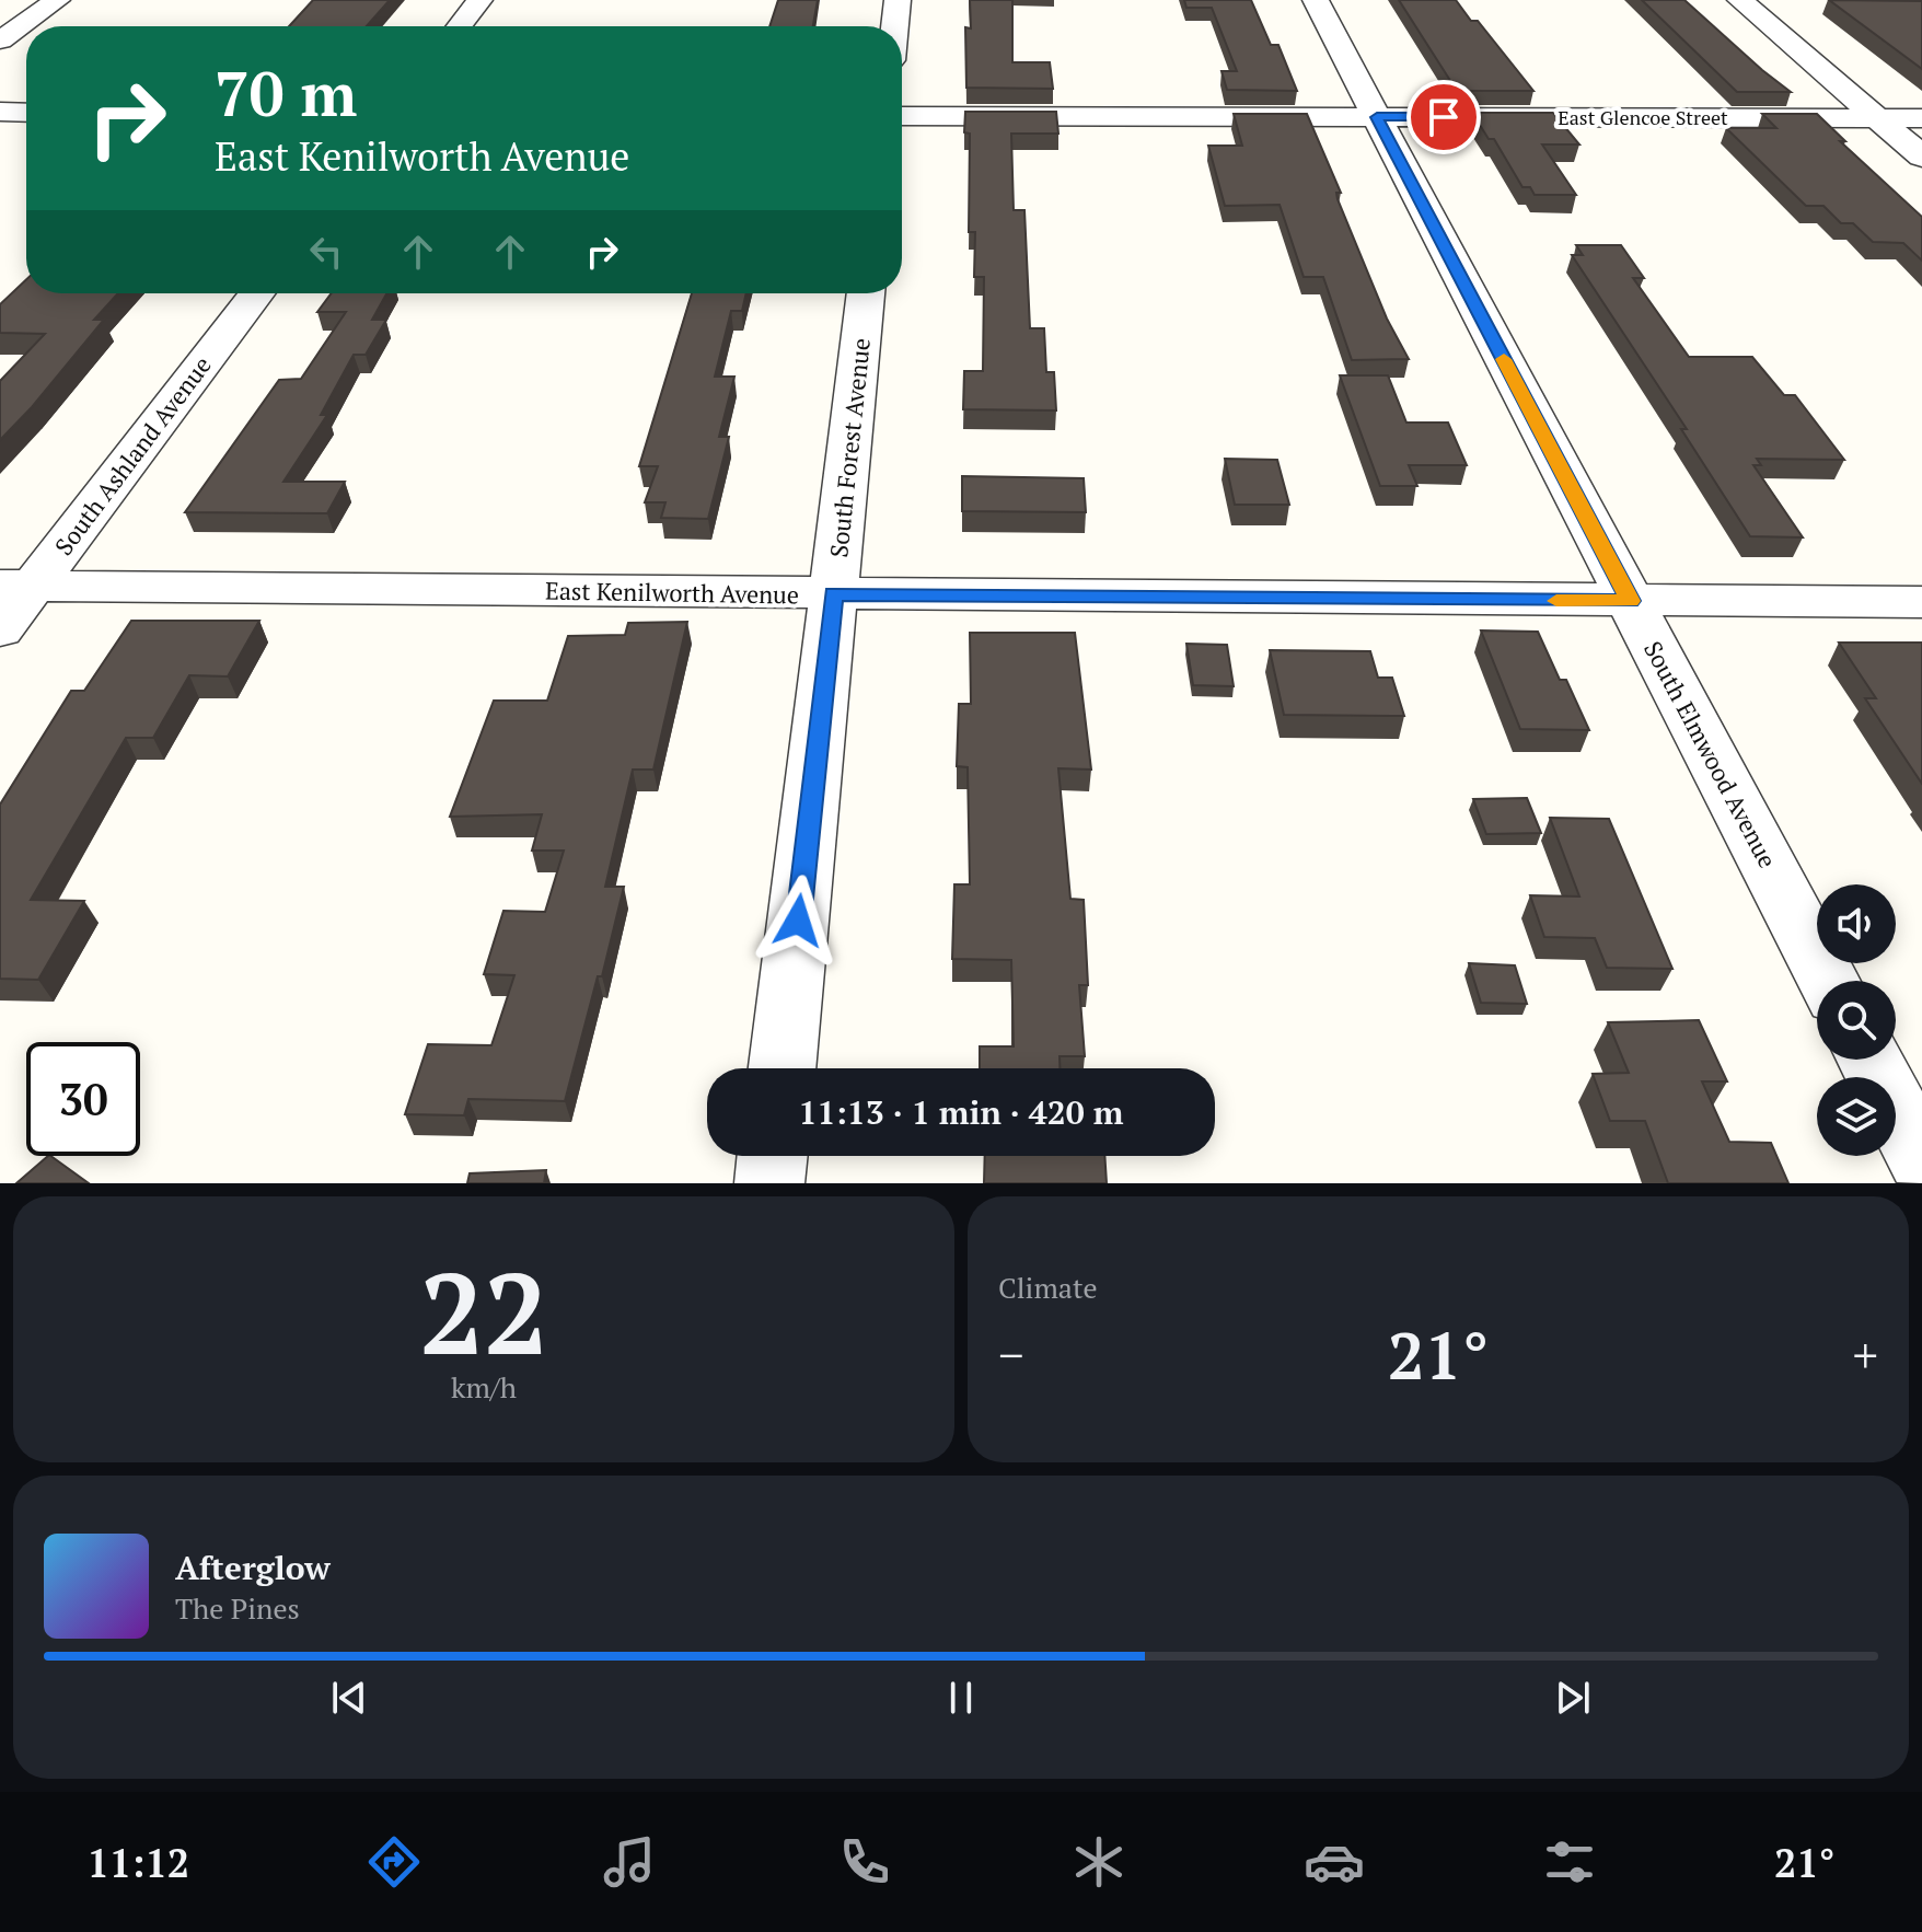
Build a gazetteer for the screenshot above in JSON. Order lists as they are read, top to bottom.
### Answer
{
  "streets": {
    "street": [
      "East Glencoe Street",
      "South Forest Avenue",
      "South Ashland Avenue",
      "East Kenilworth Avenue",
      "South Elmwood Avenue"
    ]
  },
  "crossings": [
    ["East Glencoe Street", "South Elmwood Avenue"],
    ["South Forest Avenue", "East Kenilworth Avenue"],
    ["South Ashland Avenue", "East Kenilworth Avenue"],
    ["East Kenilworth Avenue", "South Elmwood Avenue"]
  ],
  "page": {
    "turn": ["70 m", "East Kenilworth Avenue"],
    "limit": "30",
    "trip": "11:13 · 1 min · 420 m",
    "tile": [
      ["22", "km/h"],
      "Climate"
    ],
    "heat": ["−", "21°", "+"],
    "song": ["Afterglow", "The Pines"],
    "tabs": ["11:12", "21°"]
  }
}
